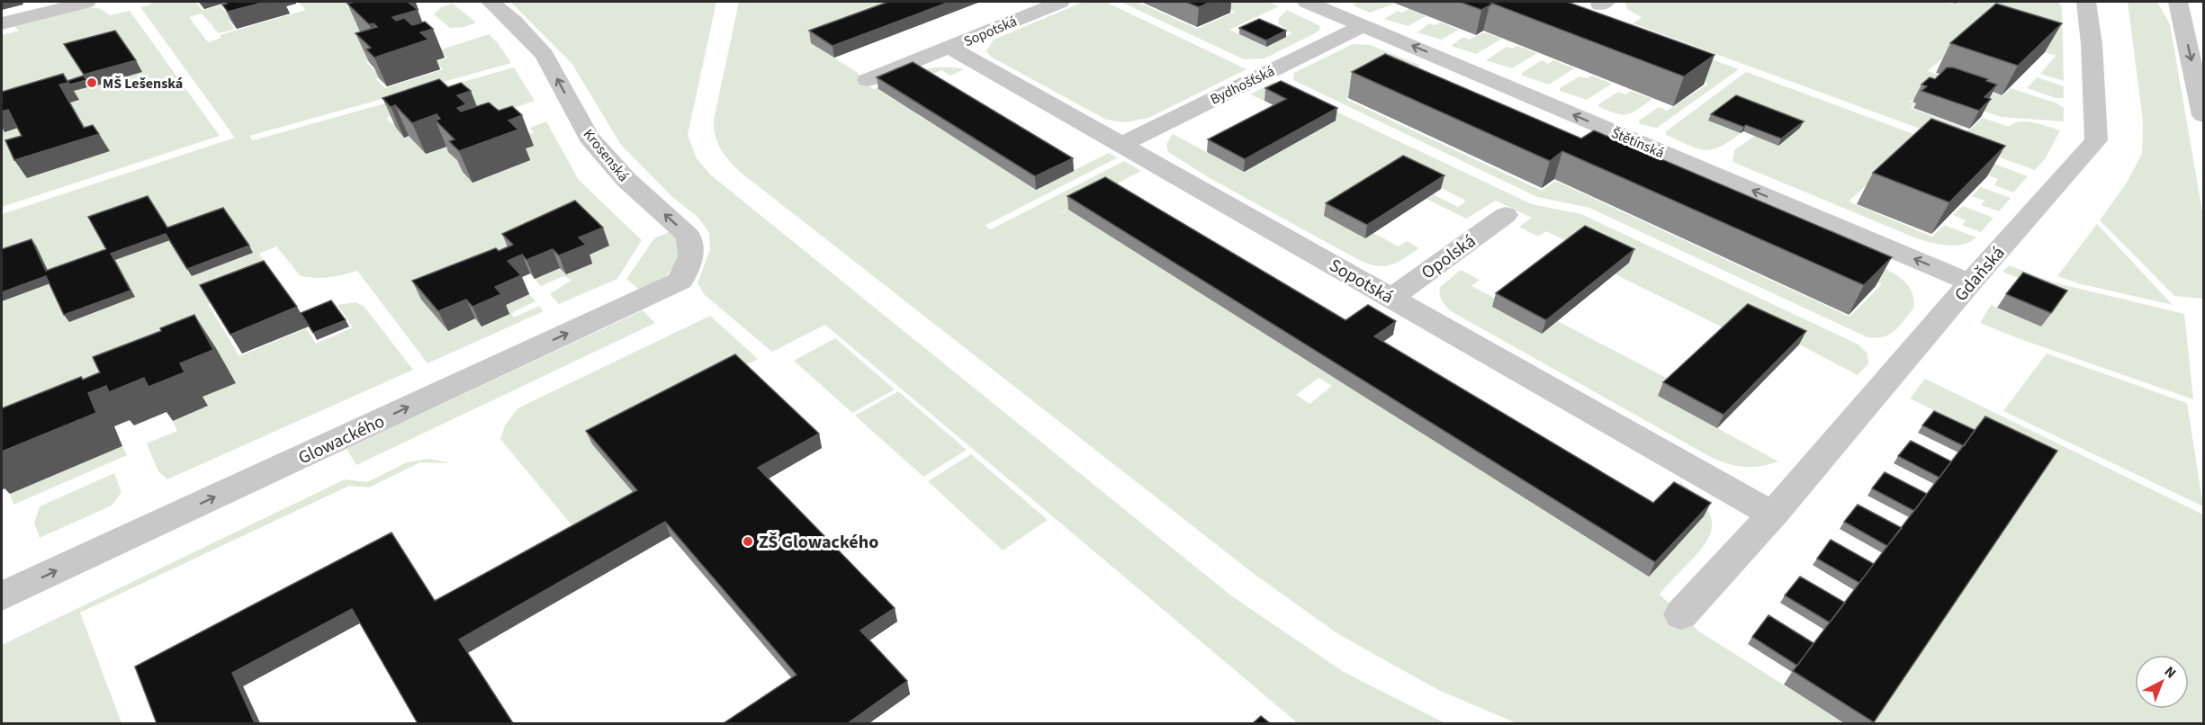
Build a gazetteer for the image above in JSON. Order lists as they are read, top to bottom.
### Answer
{
  "streets": {
    "street": [
      "Sopotská",
      "Bydhošťská",
      "Štětínská",
      "Krosenská",
      "Opolská",
      "Gdaňská",
      "Glowackého"
    ]
  },
  "crossings": [
    ["Sopotská", "Bydhošťská"],
    ["Sopotská", "Opolská"],
    ["Sopotská", "Gdaňská"],
    ["Bydhošťská", "Štětínská"],
    ["Štětínská", "Gdaňská"],
    ["Krosenská", "Glowackého"]
  ],
  "one_way": ["Štětínská", "Krosenská", "Glowackého"],
  "places": ["MŠ Lešenská", "ZŠ Glowackého"],
  "north": "top right"
}
